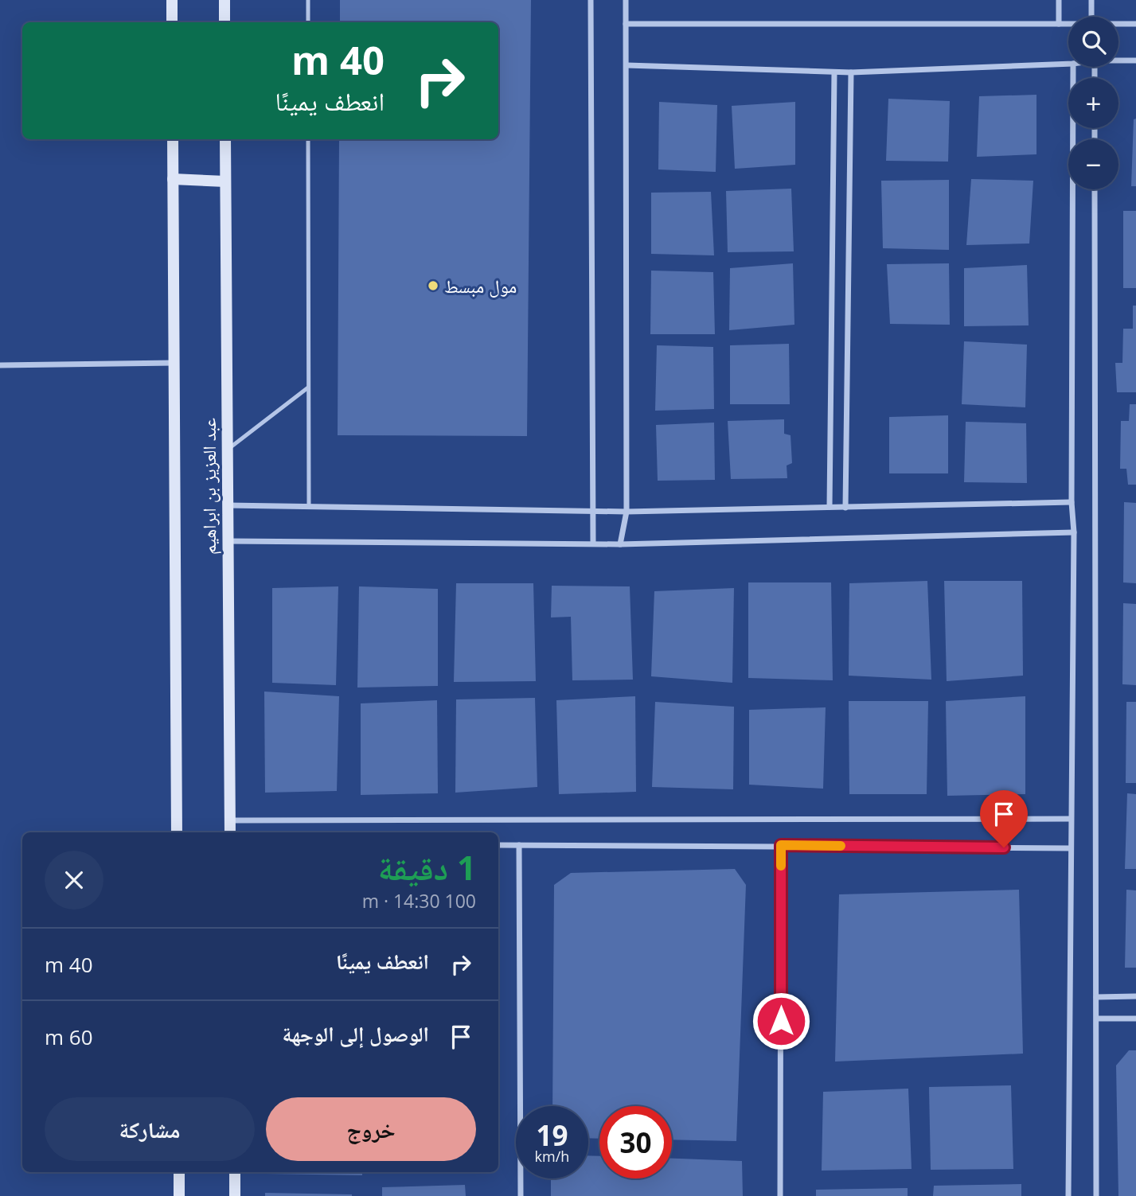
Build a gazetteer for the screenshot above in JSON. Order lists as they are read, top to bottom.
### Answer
{
  "streets": {
    "street": ["عبد العزيز بن ابراهيم"]
  },
  "places": ["مول مبسط"],
  "page": {
    "map_buttons": ["+", "−"],
    "turn": ["40 m", "انعطف يمينًا"],
    "heading": ["1 دقيقة", "100 m · 14:30"],
    "list": [
      {
        "name": "انعطف يمينًا",
        "value": "40 m"
      },
      {
        "name": "الوصول إلى الوجهة",
        "value": "60 m"
      }
    ],
    "buttons": ["خروج", "مشاركة"],
    "speed": "19 km/h",
    "limit": "30"
  }
}
